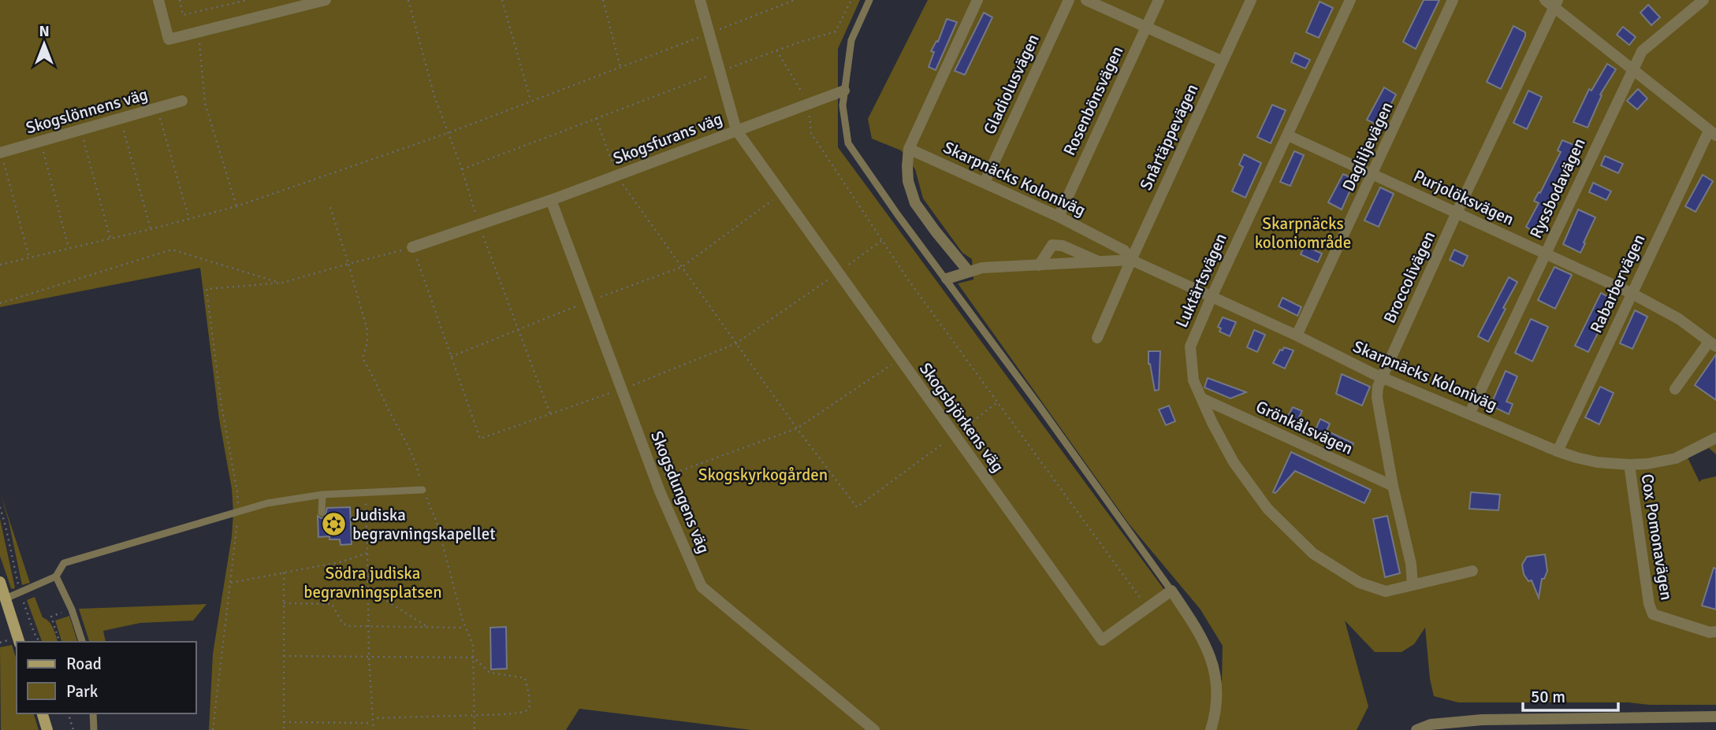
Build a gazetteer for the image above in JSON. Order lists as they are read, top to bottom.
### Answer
{
  "streets": {
    "street": [
      "Gladiolusvägen",
      "Rosenbönsvägen",
      "Skogslönnens väg",
      "Snårtäppevägen",
      "Skogsfurans väg",
      "Dagliljevägen",
      "Skarpnäcks Koloniväg",
      "Ryssbodavägen",
      "Purjolöksvägen",
      "Broccolivägen",
      "Luktärtsvägen",
      "Rabarbervägen",
      "Skogsbjörkens väg",
      "Grönkålsvägen",
      "Skogsdungens väg",
      "Cox Pomonavägen"
    ]
  },
  "crossings": [
    ["Gladiolusvägen", "Skarpnäcks Koloniväg"],
    ["Rosenbönsvägen", "Skarpnäcks Koloniväg"],
    ["Snårtäppevägen", "Skarpnäcks Koloniväg"],
    ["Skogsfurans väg", "Skogsbjörkens väg"],
    ["Skogsfurans väg", "Skogsdungens väg"],
    ["Dagliljevägen", "Skarpnäcks Koloniväg"],
    ["Dagliljevägen", "Purjolöksvägen"],
    ["Skarpnäcks Koloniväg", "Ryssbodavägen"],
    ["Skarpnäcks Koloniväg", "Broccolivägen"],
    ["Skarpnäcks Koloniväg", "Luktärtsvägen"],
    ["Skarpnäcks Koloniväg", "Rabarbervägen"],
    ["Skarpnäcks Koloniväg", "Cox Pomonavägen"],
    ["Ryssbodavägen", "Purjolöksvägen"],
    ["Purjolöksvägen", "Broccolivägen"],
    ["Purjolöksvägen", "Luktärtsvägen"],
    ["Purjolöksvägen", "Rabarbervägen"],
    ["Broccolivägen", "Luktärtsvägen"],
    ["Broccolivägen", "Grönkålsvägen"],
    ["Luktärtsvägen", "Grönkålsvägen"]
  ],
  "parks": ["Skarpnäcks koloniområde", "Skogskyrkogården", "Södra judiska begravningsplatsen"],
  "places": {
    "synagogue": ["Judiska begravningskapellet"]
  },
  "legend": ["Road", "Park"],
  "scale_bar": "50 m",
  "north": "top"
}
